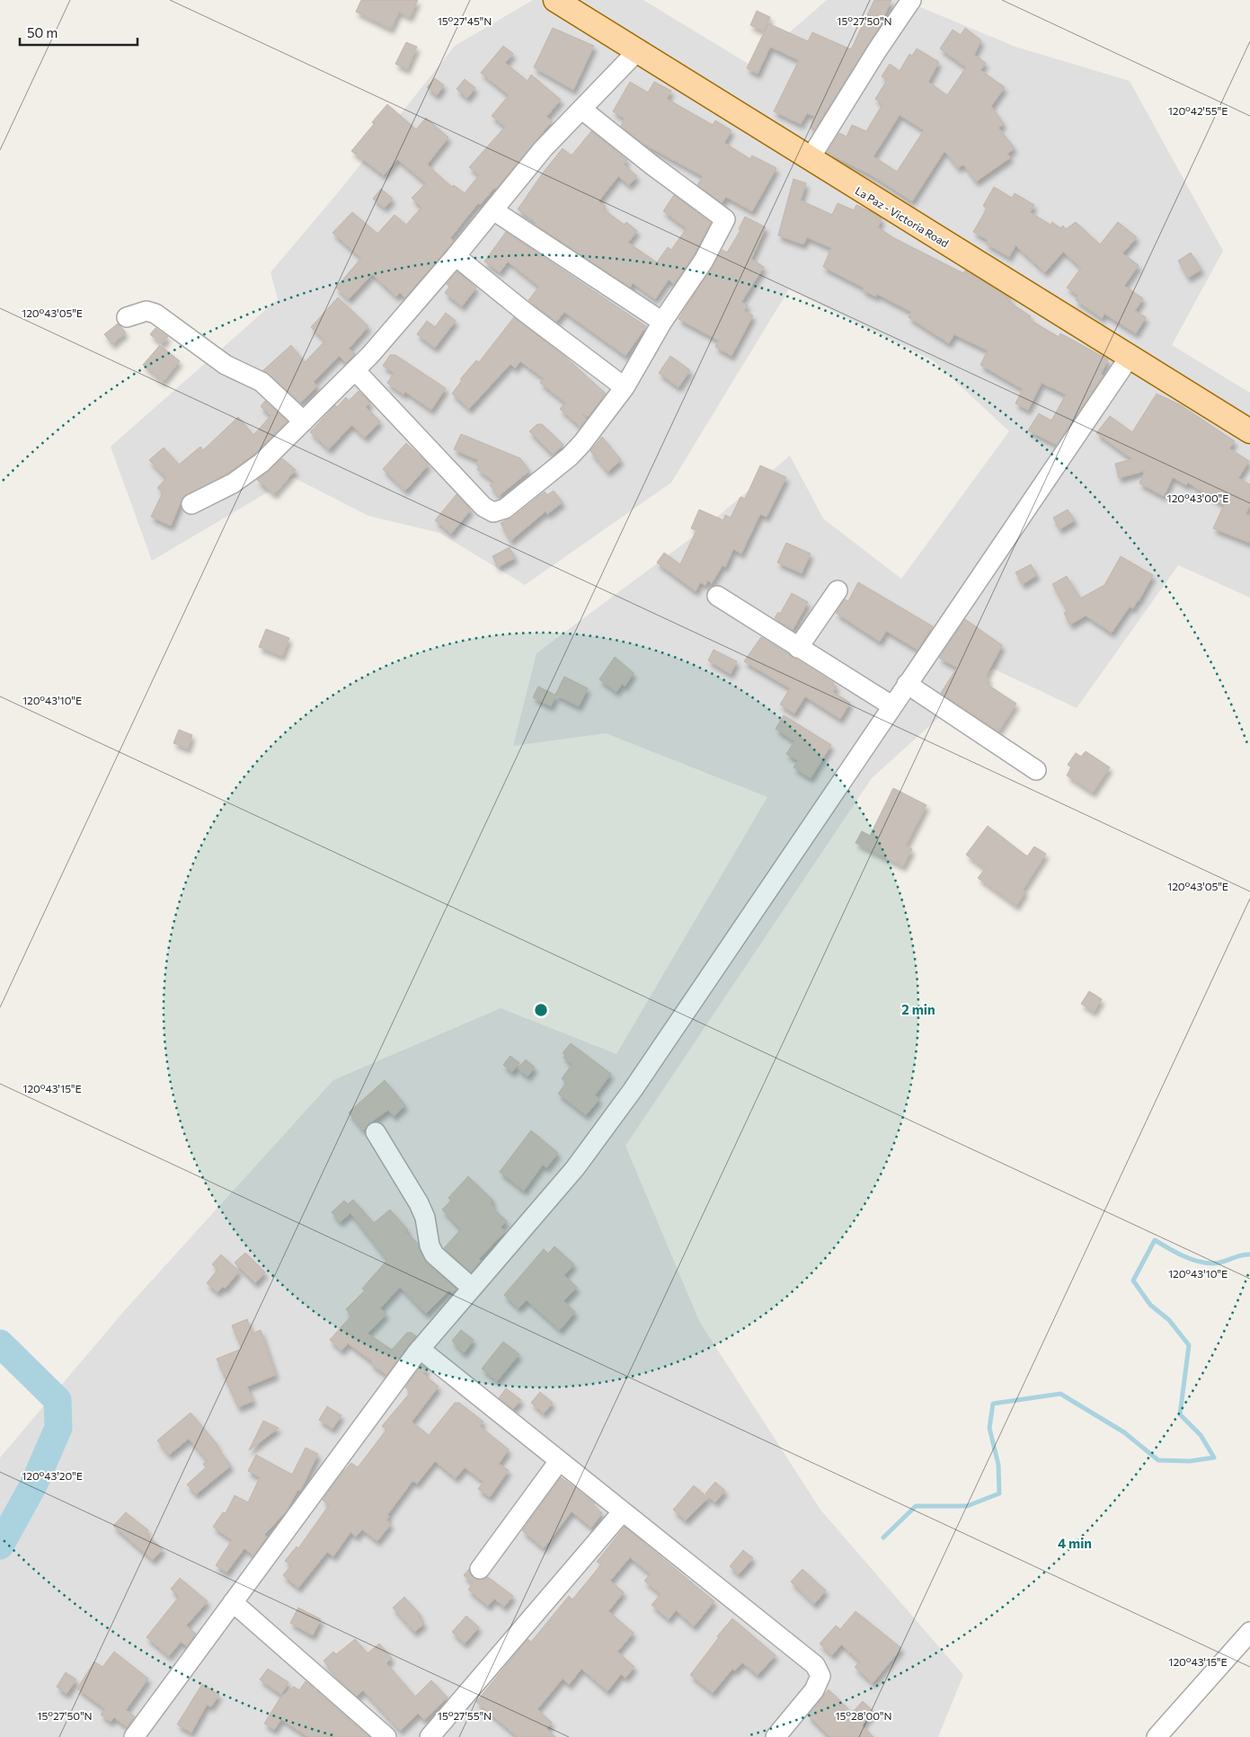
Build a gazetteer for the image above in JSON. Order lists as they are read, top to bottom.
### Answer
{
  "streets": {
    "main road": ["La Paz - Victoria Road"]
  },
  "scale_bar": "50 m",
  "coordinates": [
    "15°27'45\"N",
    "15°27'50\"N",
    "120°42'55\"E",
    "120°43'05\"E",
    "120°43'00\"E",
    "120°43'10\"E",
    "120°43'15\"E",
    "120°43'20\"E",
    "15°27'55\"N",
    "15°28'00\"N"
  ],
  "rings": ["2 min", "4 min"]
}
